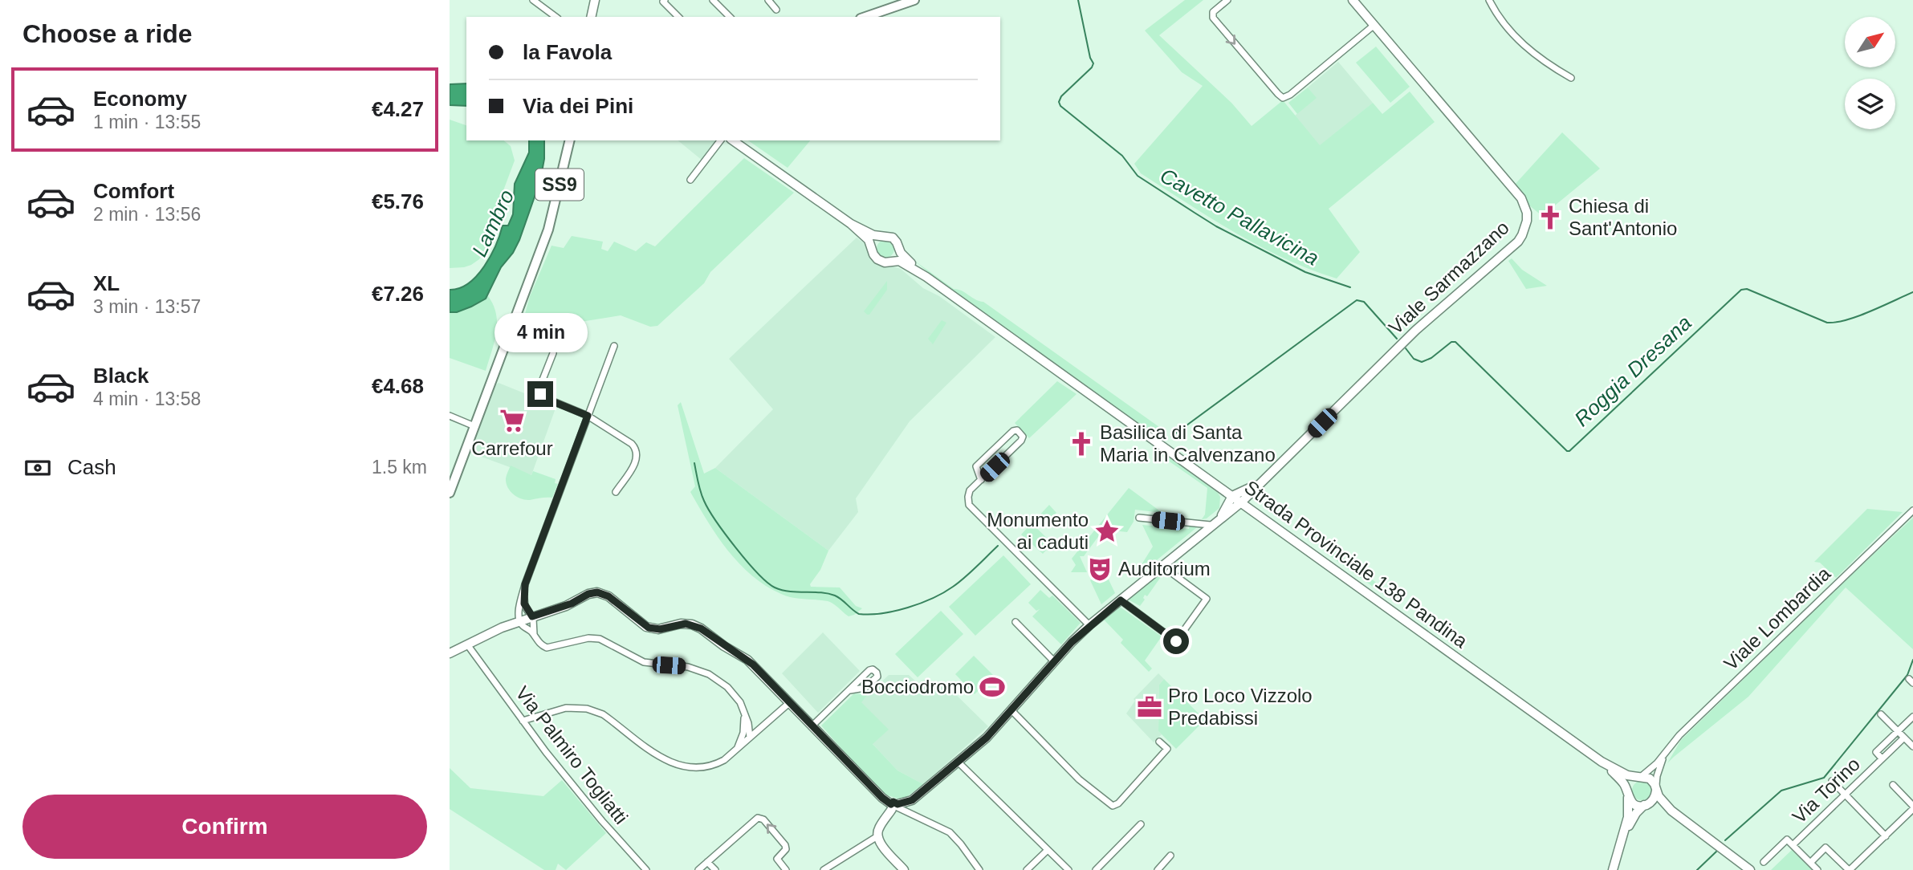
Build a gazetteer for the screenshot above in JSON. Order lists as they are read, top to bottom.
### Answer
{
  "streets": {
    "main road": ["SS9"],
    "street": [
      "Viale Sarmazzano",
      "Strada Provinciale 138 Pandina",
      "Viale Lombardia",
      "Via Palmiro Togliatti",
      "Via Torino"
    ]
  },
  "crossings": [
    ["Strada Provinciale 138 Pandina", "Viale Lombardia"]
  ],
  "water": ["Cavetto Pallavicina", "Lambro", "Roggia Dresana"],
  "places": {
    "church": ["Chiesa di Sant'Antonio", "Basilica di Santa Maria in Calvenzano"],
    "supermarket": ["Carrefour"],
    "place": ["Monumento ai caduti"],
    "theatre": ["Auditorium"],
    "sports": ["Bocciodromo"],
    "office": ["Pro Loco Vizzolo Predabissi"]
  },
  "north": "top right",
  "page": {
    "heading": "Choose a ride",
    "banner": ["la Favola", "Via dei Pini"],
    "list": [
      {
        "name": "Economy",
        "note": "1 min · 13:55",
        "value": "€4.27"
      },
      {
        "name": "Comfort",
        "note": "2 min · 13:56",
        "value": "€5.76"
      },
      {
        "name": "XL",
        "note": "3 min · 13:57",
        "value": "€7.26"
      },
      {
        "name": "Black",
        "note": "4 min · 13:58",
        "value": "€4.68"
      }
    ],
    "bubble": "4 min",
    "pay": ["Cash", "1.5 km"],
    "buttons": "Confirm"
  }
}
